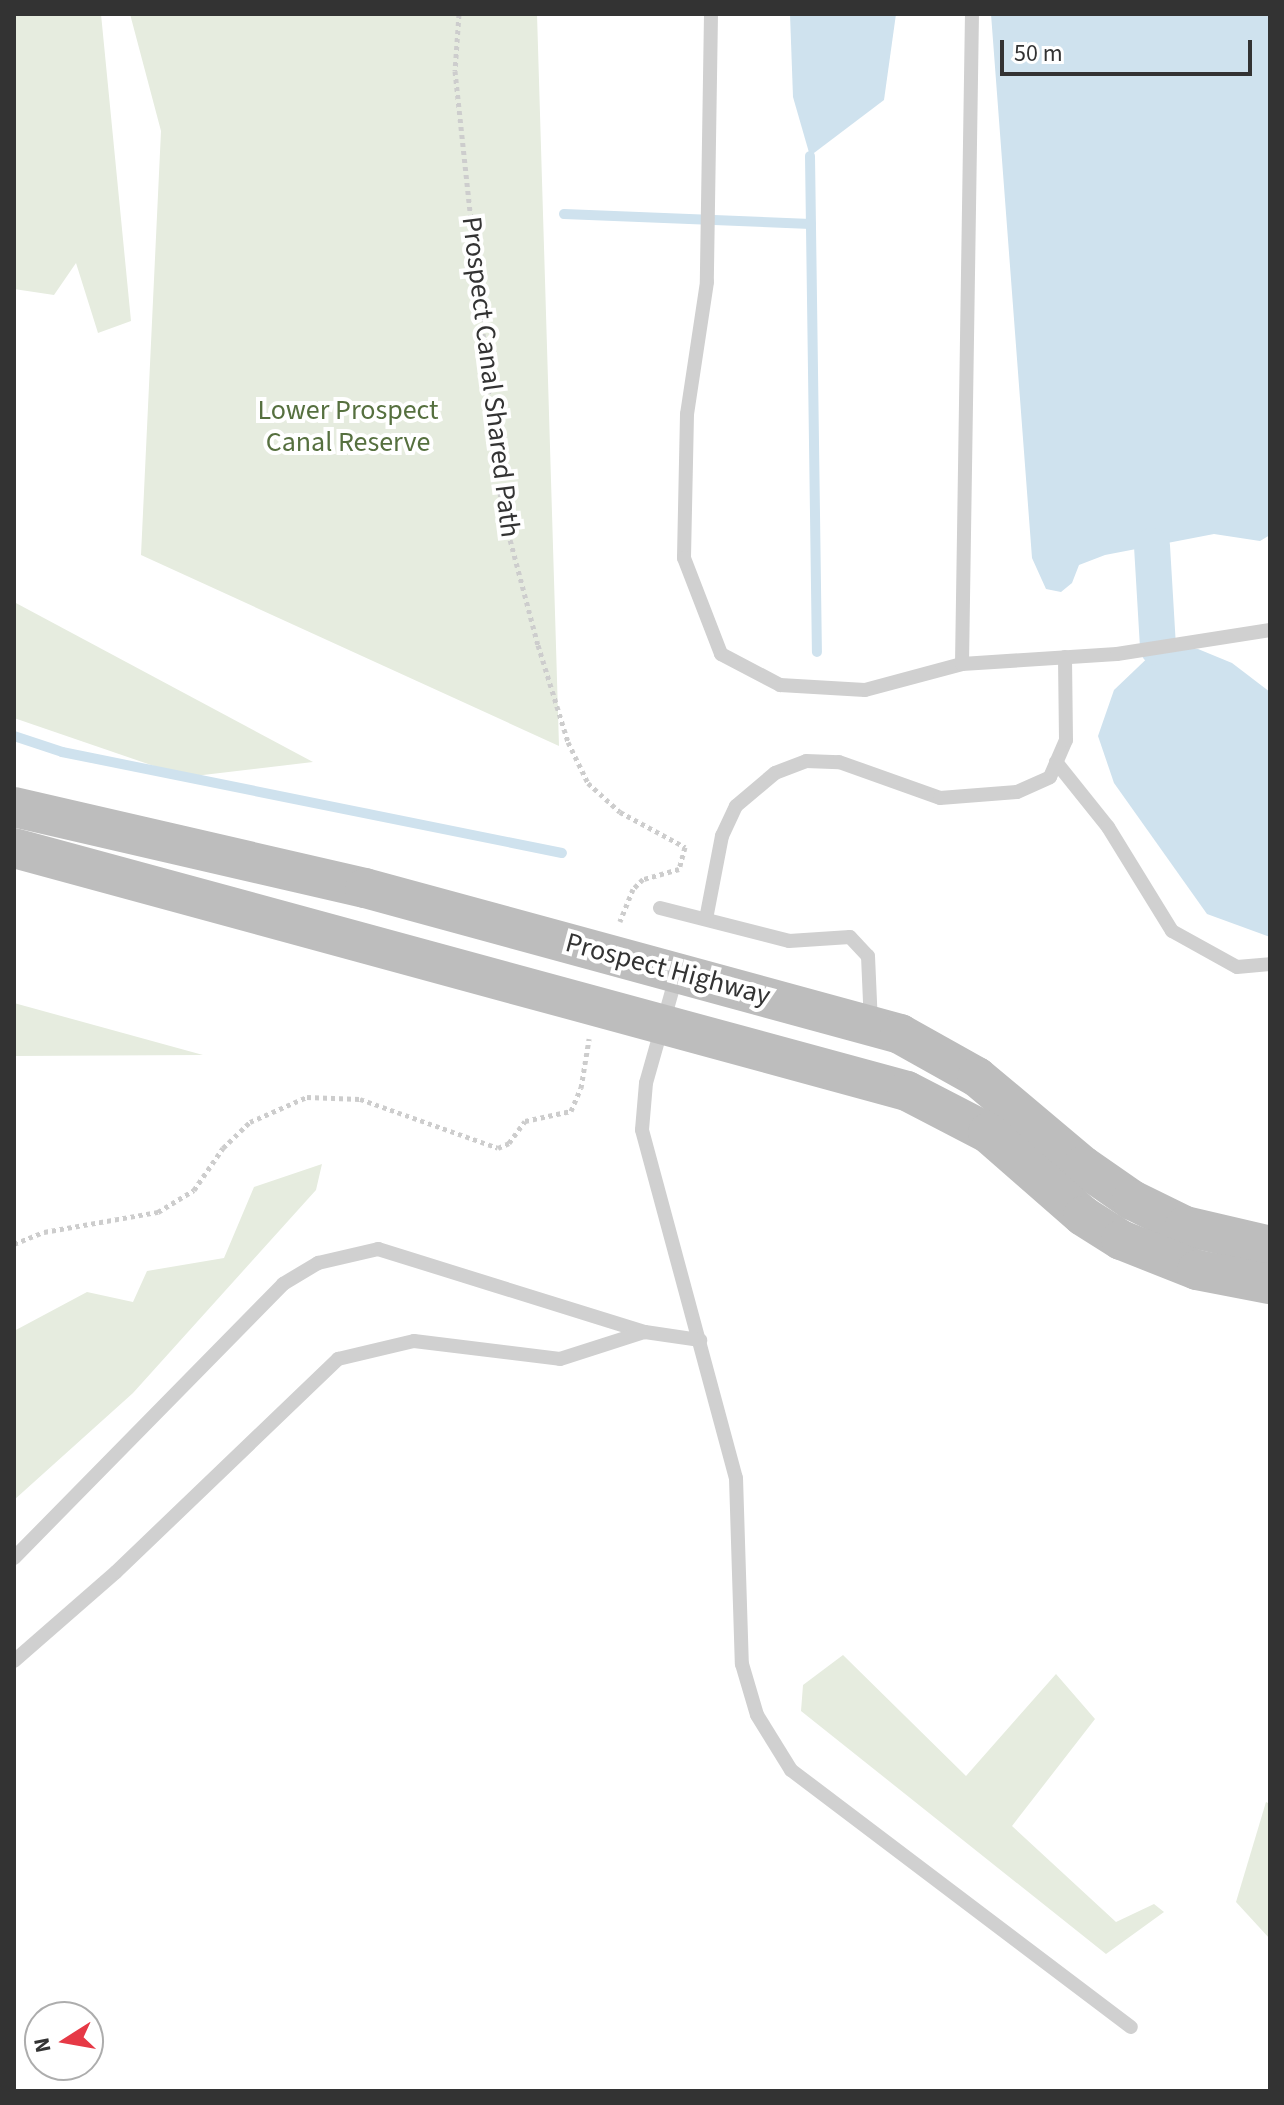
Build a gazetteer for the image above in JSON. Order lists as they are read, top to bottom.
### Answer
{
  "streets": {
    "main road": ["Prospect Highway"],
    "path": ["Prospect Canal Shared Path"]
  },
  "parks": ["Lower Prospect Canal Reserve"],
  "scale_bar": "50 m",
  "north": "left"
}
